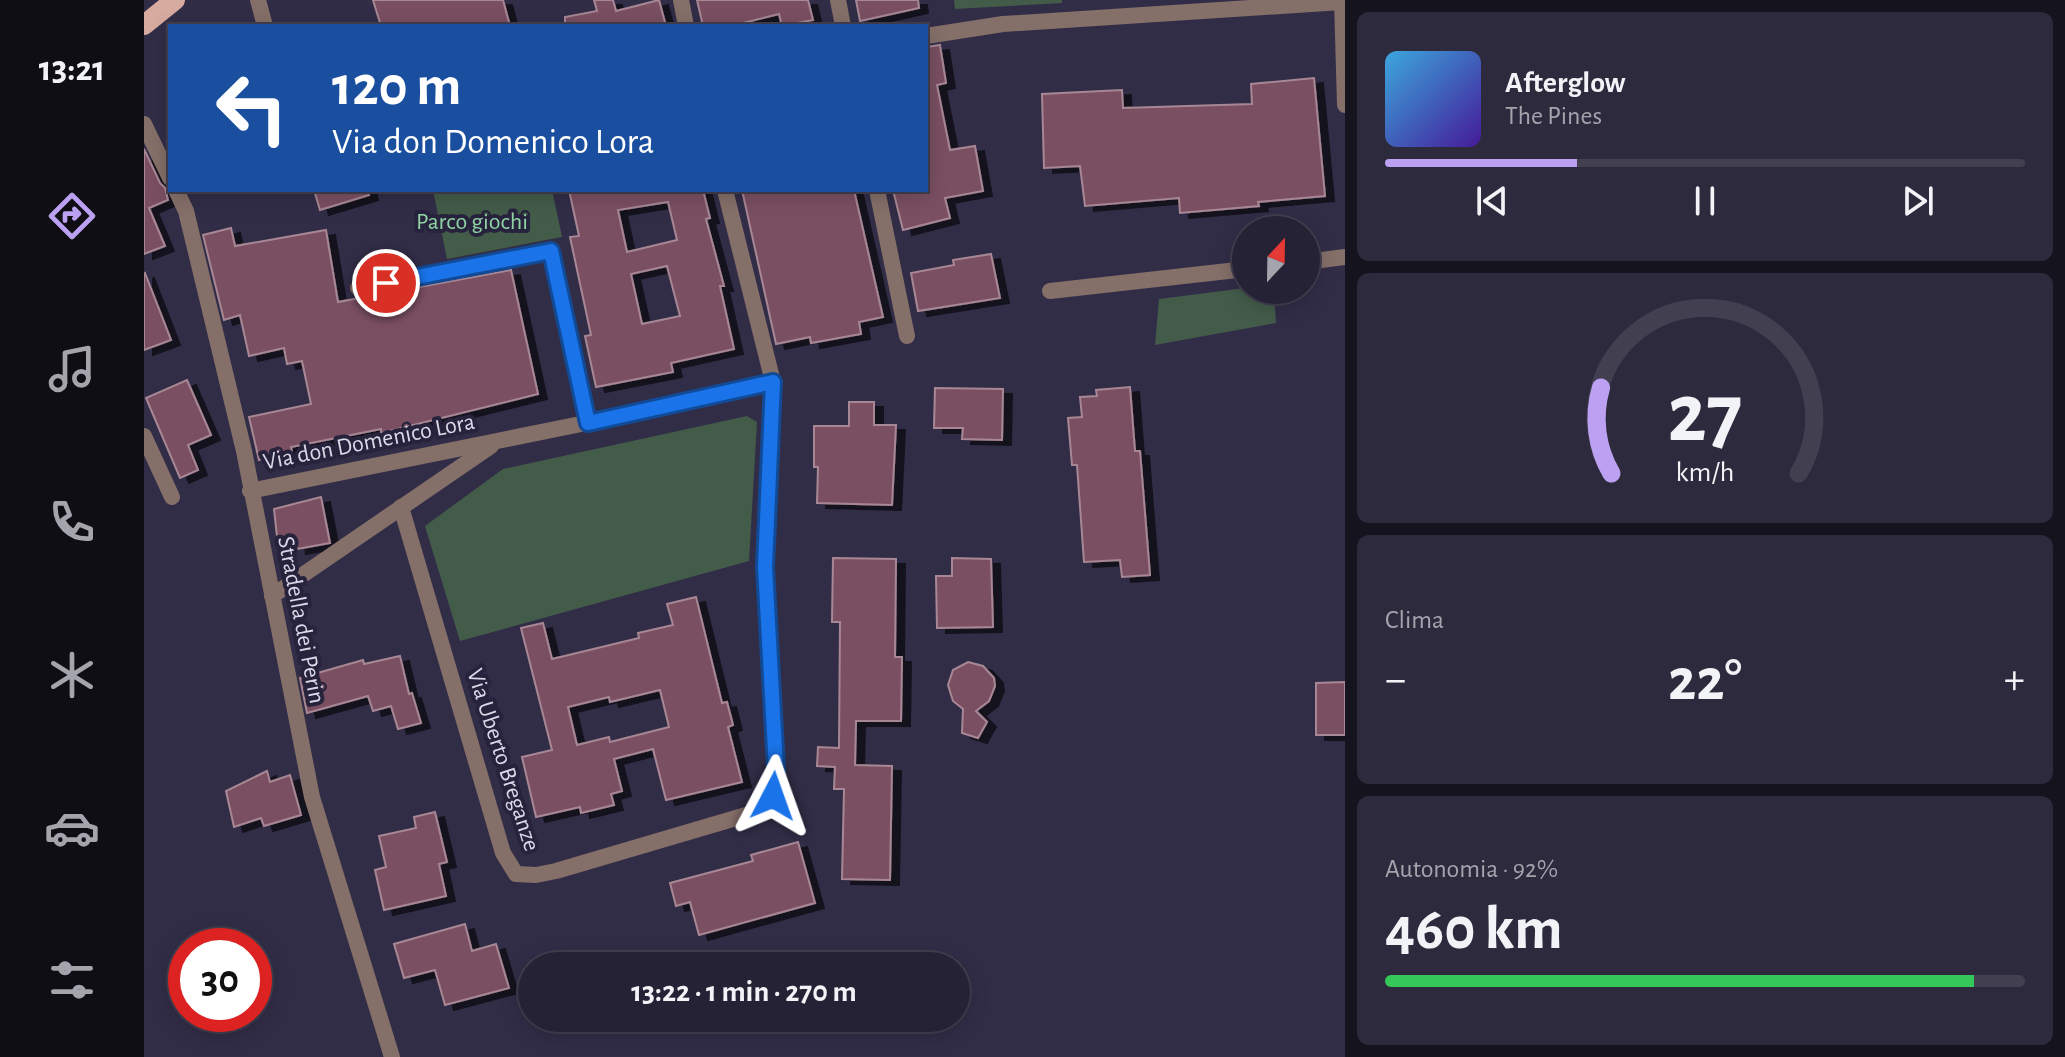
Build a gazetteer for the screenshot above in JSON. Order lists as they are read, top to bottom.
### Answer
{
  "streets": {
    "street": ["Via don Domenico Lora", "Stradella dei Perin", "Via Uberto Breganze"]
  },
  "crossings": [
    ["Via don Domenico Lora", "Stradella dei Perin"],
    ["Via don Domenico Lora", "Via Uberto Breganze"]
  ],
  "parks": ["Parco giochi"],
  "north": "top",
  "page": {
    "tabs": "13:21",
    "turn": ["120 m", "Via don Domenico Lora"],
    "song": ["Afterglow", "The Pines"],
    "tile": [
      "Clima",
      ["Autonomia · 92%", "460 km"]
    ],
    "heat": ["−", "22°", "+"],
    "limit": "30",
    "trip": "13:22 · 1 min · 270 m",
    "gauge": ["27", "km/h"]
  }
}
